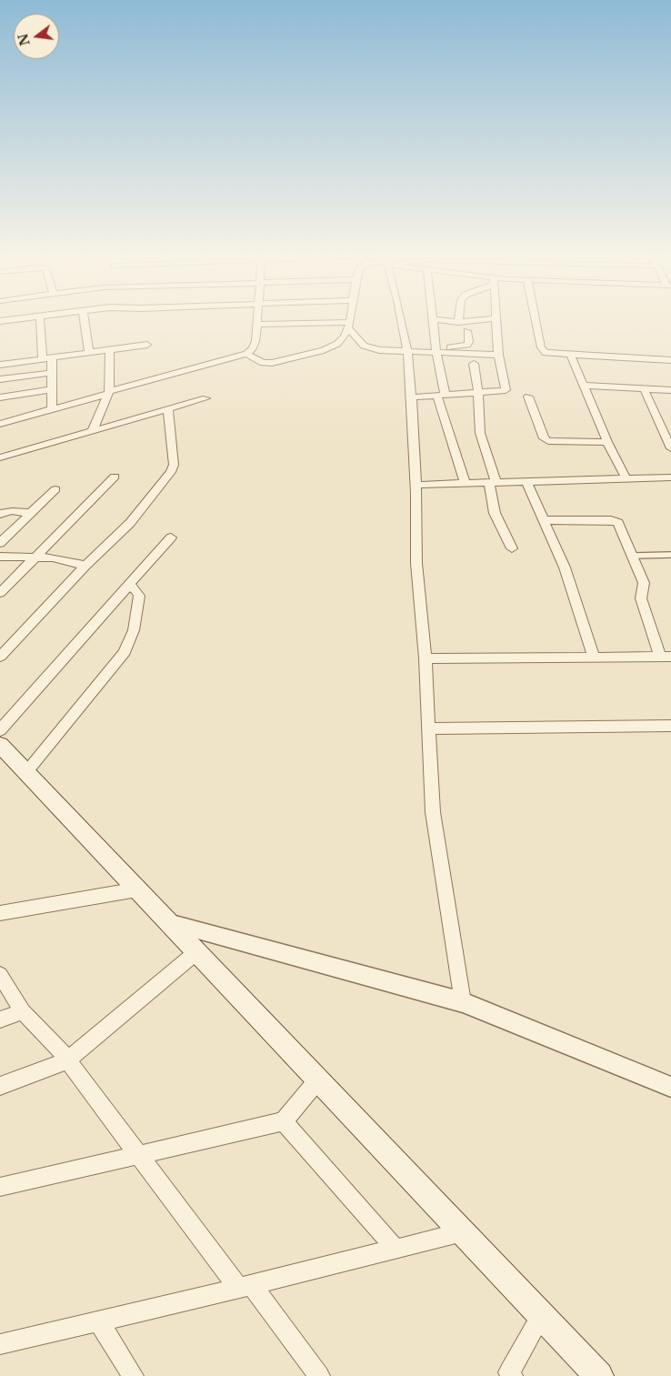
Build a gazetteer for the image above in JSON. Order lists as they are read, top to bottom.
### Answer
{
  "north": "left"
}
